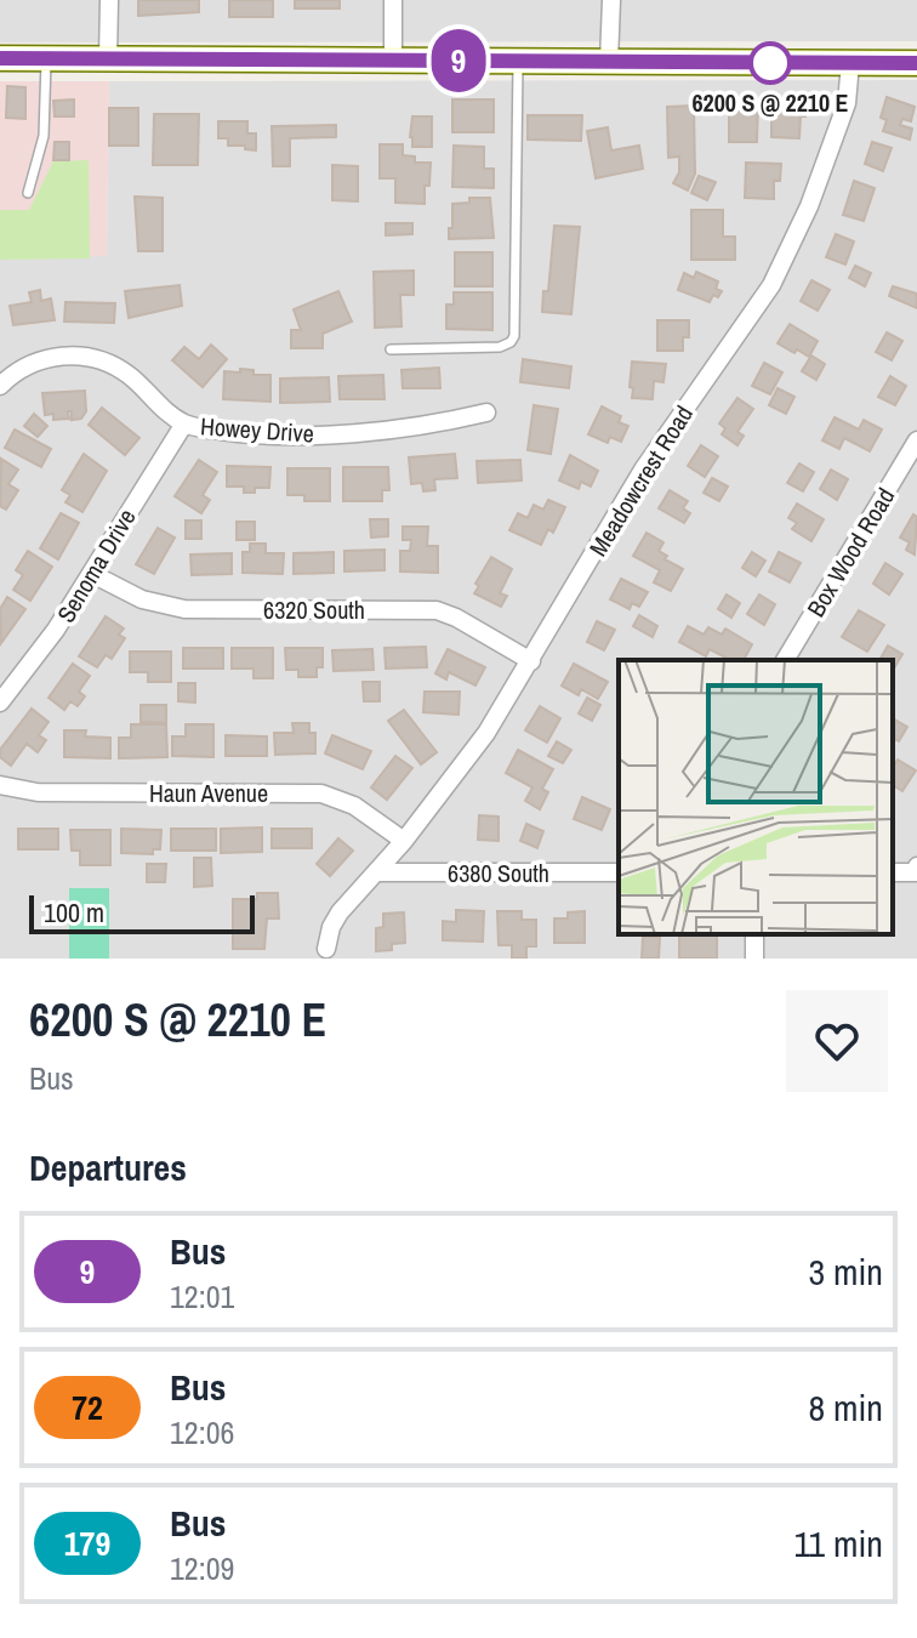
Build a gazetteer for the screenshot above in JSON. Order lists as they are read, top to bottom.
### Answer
{
  "streets": {
    "street": [
      "Howey Drive",
      "Meadowcrest Road",
      "Box Wood Road",
      "Senoma Drive",
      "6320 South",
      "Haun Avenue",
      "6380 South"
    ]
  },
  "crossings": [
    ["Howey Drive", "Senoma Drive"],
    ["Meadowcrest Road", "6320 South"],
    ["Meadowcrest Road", "Haun Avenue"],
    ["Meadowcrest Road", "6380 South"],
    ["Senoma Drive", "6320 South"]
  ],
  "places": ["6200 S @ 2210 E"],
  "lines": ["bus line 9"],
  "scale_bar": "100 m",
  "page": {
    "on_map": "9",
    "scale": "100 m",
    "heading": [
      ["6200 S @ 2210 E", "Bus"],
      "Departures"
    ],
    "list": [
      {
        "mark": "9",
        "name": "Bus",
        "note": "12:01",
        "value": "3 min"
      },
      {
        "mark": "72",
        "name": "Bus",
        "note": "12:06",
        "value": "8 min"
      },
      {
        "mark": "179",
        "name": "Bus",
        "note": "12:09",
        "value": "11 min"
      }
    ]
  }
}
